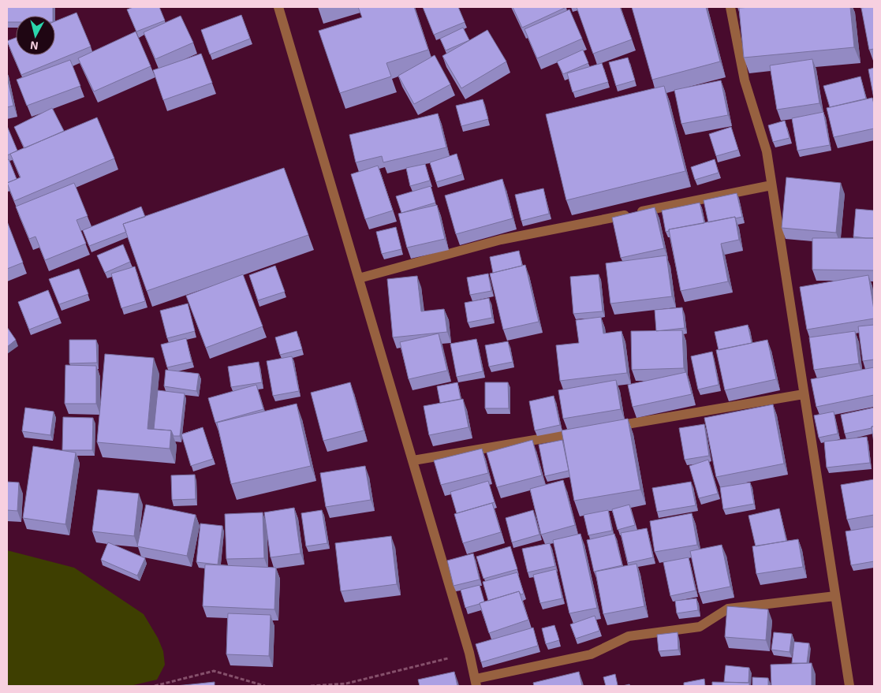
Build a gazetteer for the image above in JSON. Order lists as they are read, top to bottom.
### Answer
{
  "north": "bottom"
}
